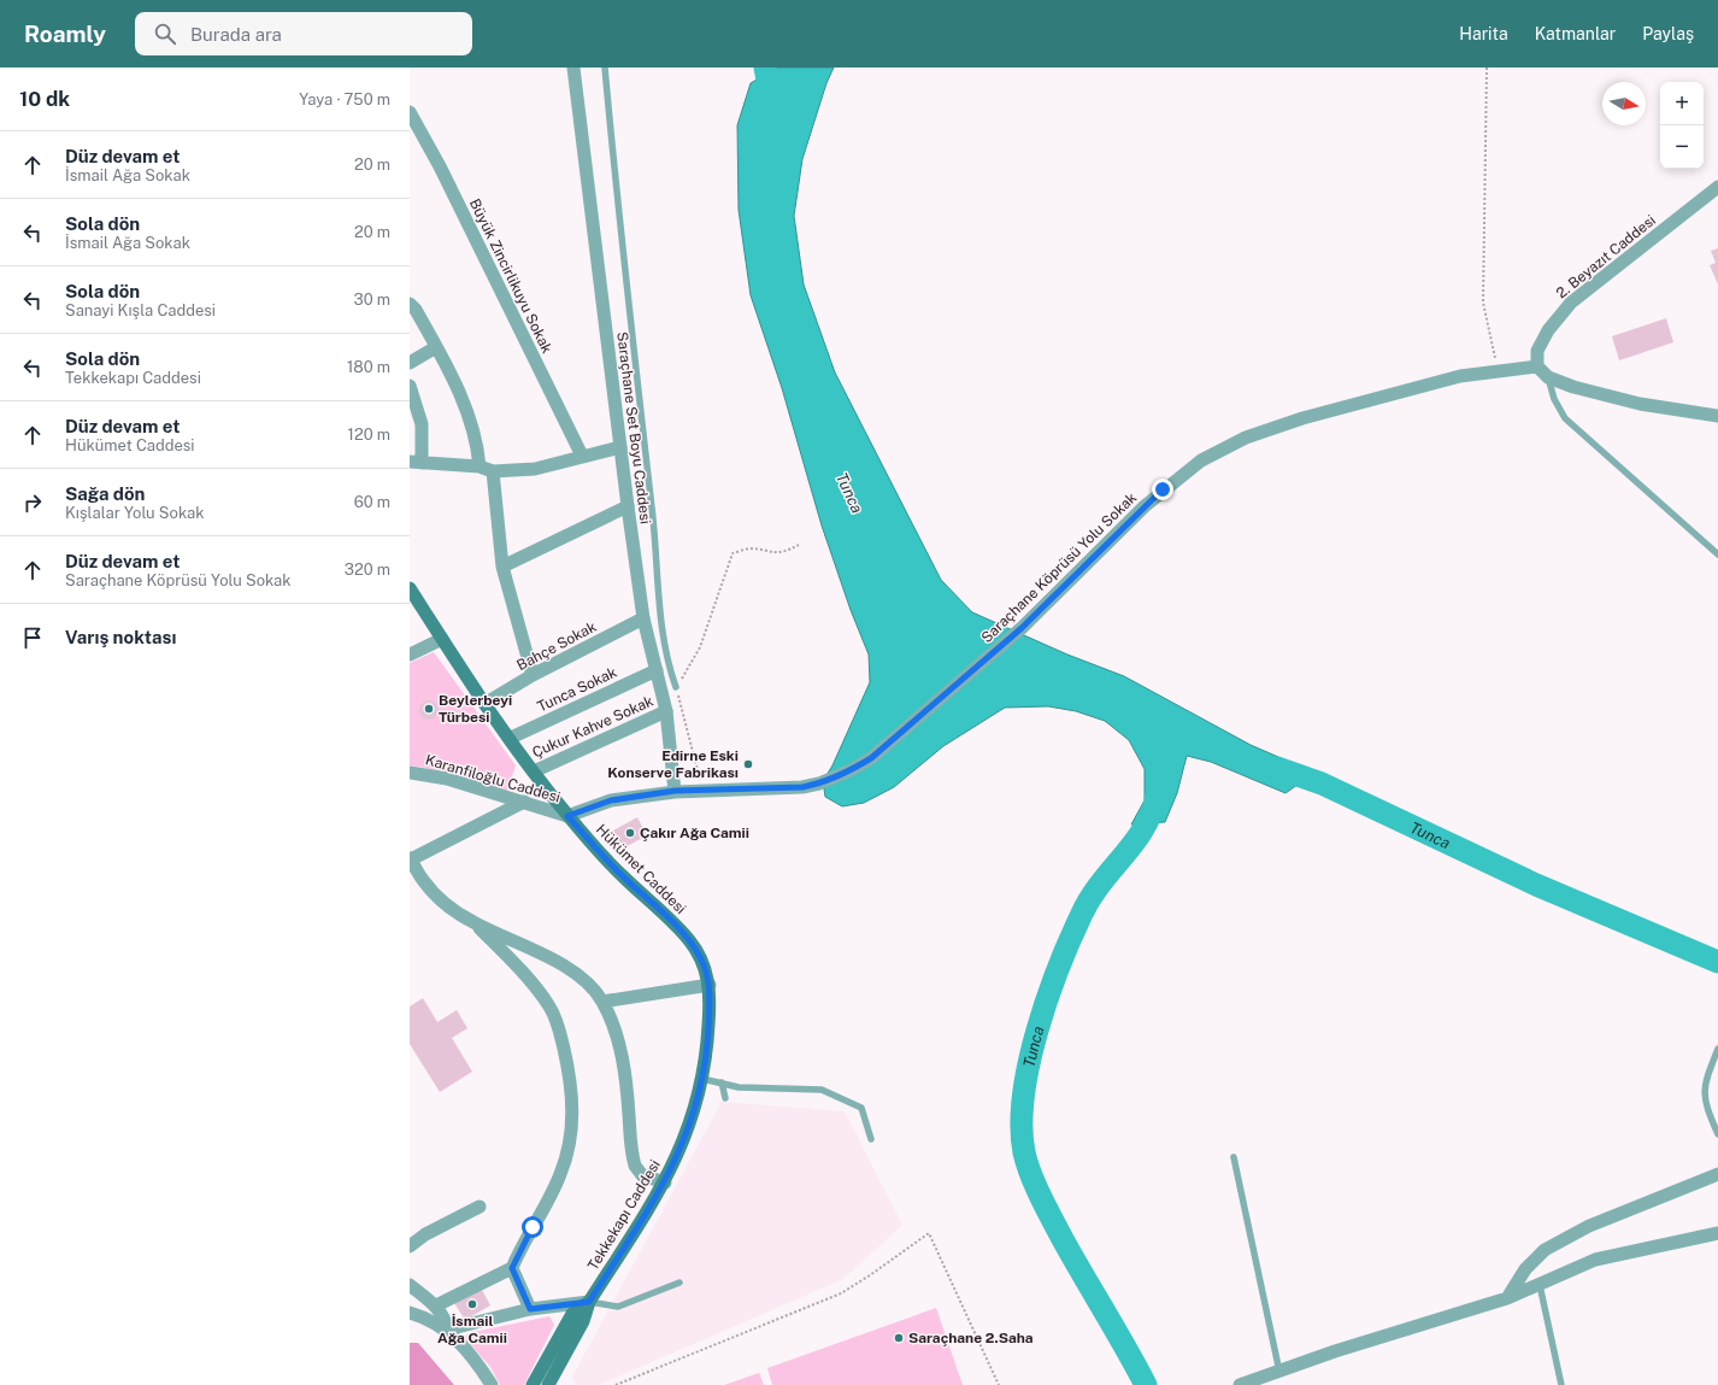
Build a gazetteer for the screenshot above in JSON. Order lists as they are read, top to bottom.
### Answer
{
  "streets": {
    "main road": ["Hükümet Caddesi", "Tekkekapı Caddesi"],
    "street": [
      "2. Beyazıt Caddesi",
      "Büyük Zincirlikuyu Sokak",
      "Saraçhane Set Boyu Caddesi",
      "Saraçhane Köprüsü Yolu Sokak",
      "Bahçe Sokak",
      "Tunca Sokak",
      "Çukur Kahve Sokak",
      "Karanfiloğlu Caddesi"
    ]
  },
  "crossings": [
    ["2. Beyazıt Caddesi", "Saraçhane Köprüsü Yolu Sokak"],
    ["Saraçhane Set Boyu Caddesi", "Saraçhane Köprüsü Yolu Sokak"],
    ["Saraçhane Set Boyu Caddesi", "Bahçe Sokak"],
    ["Saraçhane Set Boyu Caddesi", "Tunca Sokak"],
    ["Saraçhane Set Boyu Caddesi", "Çukur Kahve Sokak"],
    ["Saraçhane Köprüsü Yolu Sokak", "Karanfiloğlu Caddesi"],
    ["Saraçhane Köprüsü Yolu Sokak", "Hükümet Caddesi"],
    ["Bahçe Sokak", "Hükümet Caddesi"],
    ["Tunca Sokak", "Hükümet Caddesi"],
    ["Çukur Kahve Sokak", "Hükümet Caddesi"],
    ["Karanfiloğlu Caddesi", "Hükümet Caddesi"],
    ["Hükümet Caddesi", "Tekkekapı Caddesi"]
  ],
  "water": ["Tunca"],
  "places": [
    "Beylerbeyi Türbesi",
    "Edirne Eski Konserve Fabrikası",
    "Çakır Ağa Camii",
    "İsmail Ağa Camii",
    "Saraçhane 2.Saha"
  ],
  "north": "right",
  "page": {
    "header": "Roamly",
    "search": "Burada ara",
    "nav": ["Harita", "Katmanlar", "Paylaş"],
    "heading": ["10 dk", "Yaya · 750 m"],
    "map_buttons": ["+", "−"],
    "list": [
      ["Düz devam et", "İsmail Ağa Sokak", "20 m"],
      ["Sola dön", "İsmail Ağa Sokak", "20 m"],
      ["Sola dön", "Sanayi Kışla Caddesi", "30 m"],
      ["Sola dön", "Tekkekapı Caddesi", "180 m"],
      ["Düz devam et", "Hükümet Caddesi", "120 m"],
      ["Sağa dön", "Kışlalar Yolu Sokak", "60 m"],
      ["Düz devam et", "Saraçhane Köprüsü Yolu Sokak", "320 m"],
      "Varış noktası"
    ]
  }
}
